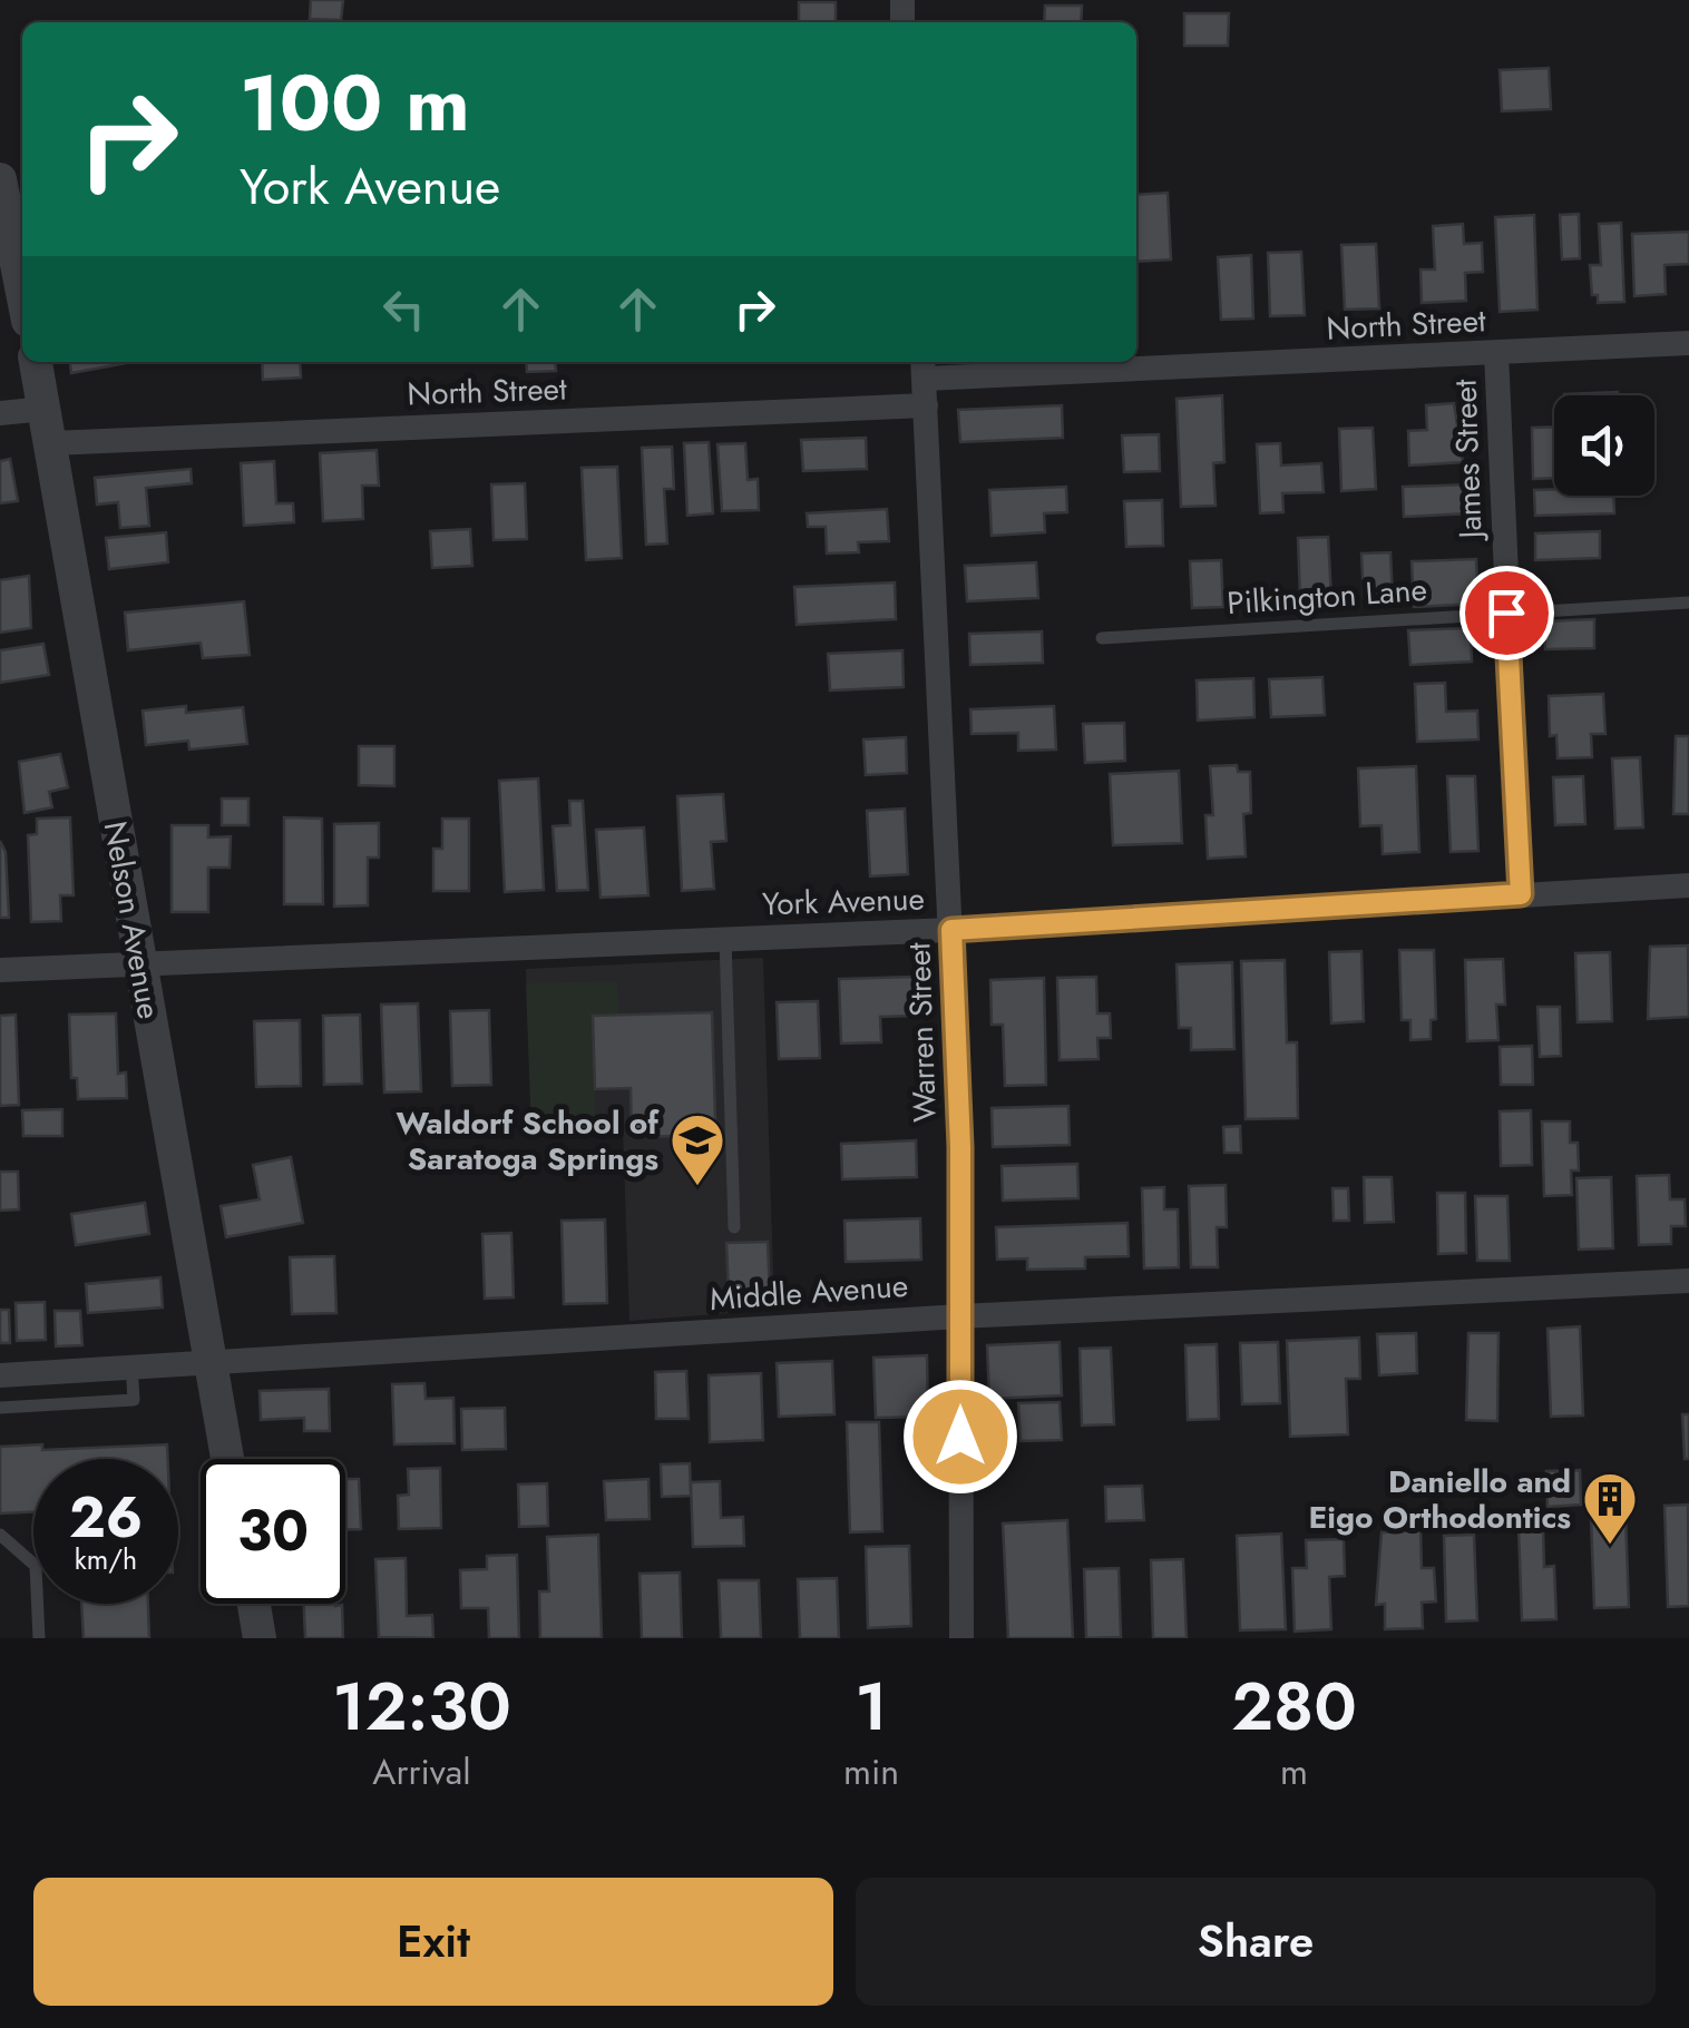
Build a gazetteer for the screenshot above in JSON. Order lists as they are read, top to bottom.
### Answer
{
  "streets": {
    "street": [
      "North Street",
      "James Street",
      "York Avenue",
      "Nelson Avenue",
      "Warren Street",
      "Middle Avenue"
    ],
    "lane": ["Pilkington Lane"]
  },
  "crossings": [
    ["North Street", "James Street"],
    ["North Street", "Nelson Avenue"],
    ["North Street", "Warren Street"],
    ["James Street", "Pilkington Lane"],
    ["James Street", "York Avenue"],
    ["York Avenue", "Nelson Avenue"],
    ["York Avenue", "Warren Street"],
    ["Nelson Avenue", "Middle Avenue"],
    ["Warren Street", "Middle Avenue"]
  ],
  "places": {
    "school or university": ["Waldorf School of Saratoga Springs"],
    "building": ["Daniello and Eigo Orthodontics"]
  },
  "page": {
    "turn": ["100 m", "York Avenue"],
    "speed": "26 km/h",
    "limit": "30",
    "eta": [
      "12:30",
      "Arrival",
      "1",
      "min",
      "280",
      "m"
    ],
    "buttons": ["Exit", "Share"]
  }
}
